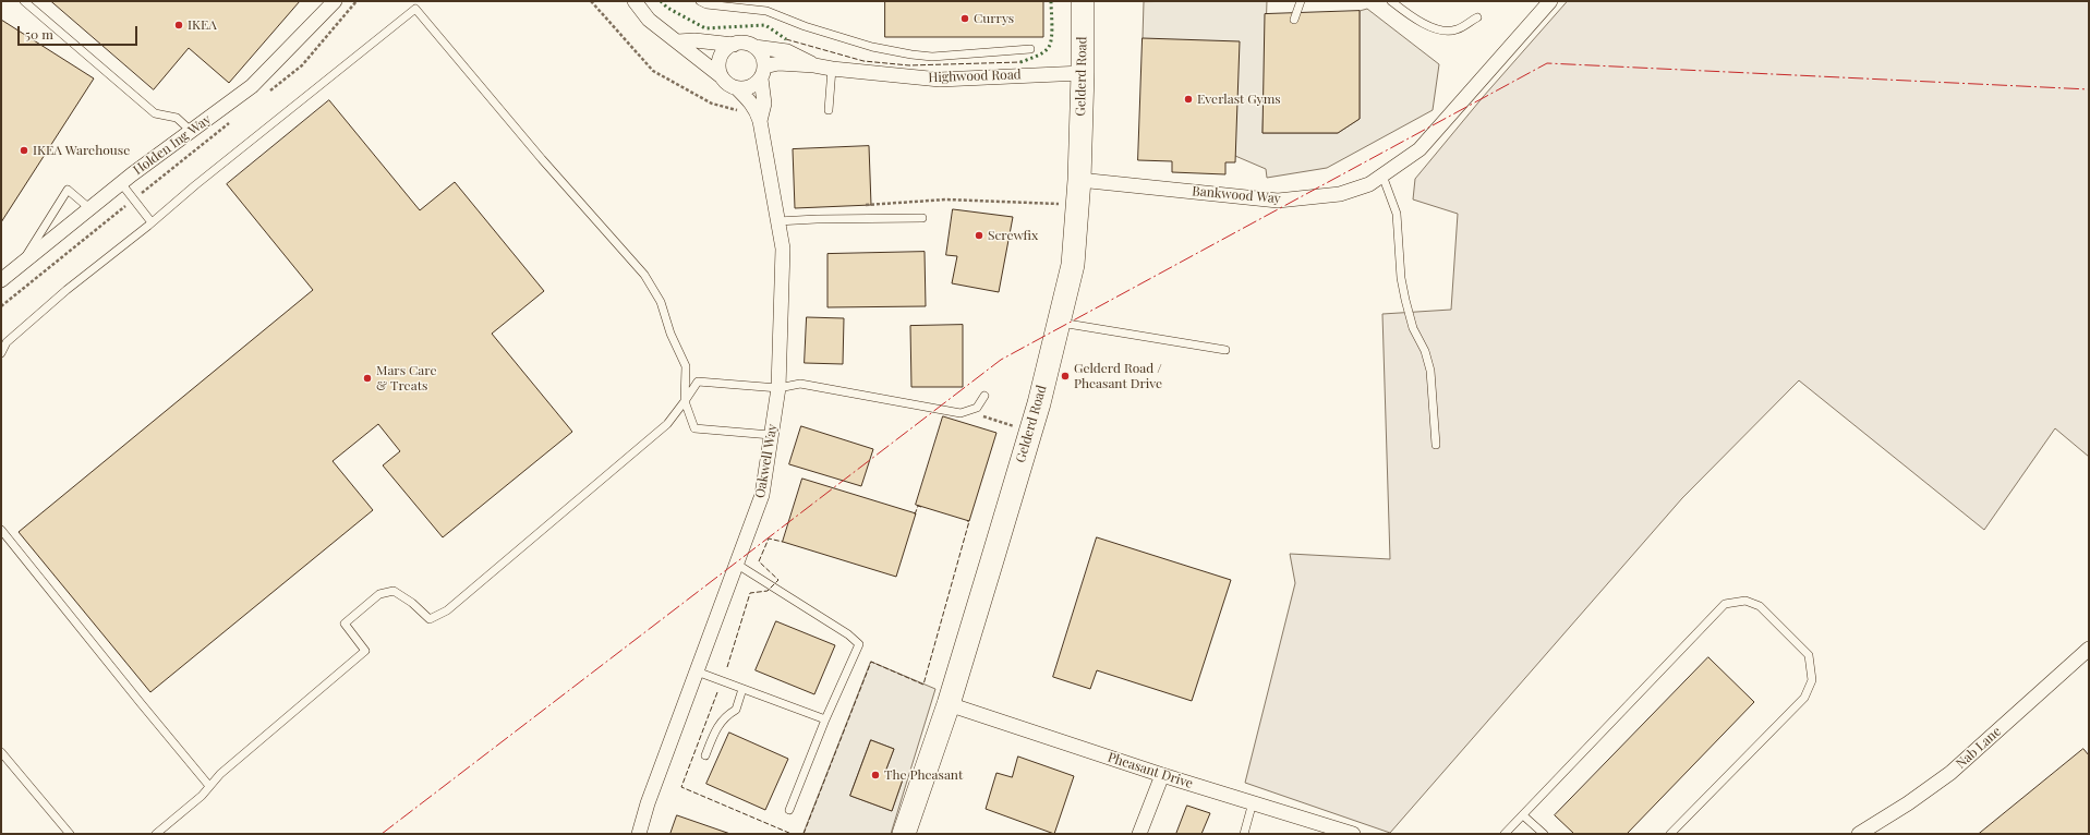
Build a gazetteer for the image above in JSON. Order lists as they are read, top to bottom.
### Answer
{
  "streets": {
    "main road": ["Gelderd Road"],
    "street": [
      "Highwood Road",
      "Holden Ing Way",
      "Bankwood Way",
      "Oakwell Way",
      "Nab Lane",
      "Pheasant Drive"
    ]
  },
  "crossings": [
    ["Highwood Road", "Gelderd Road"],
    ["Highwood Road", "Oakwell Way"],
    ["Gelderd Road", "Bankwood Way"],
    ["Gelderd Road", "Pheasant Drive"]
  ],
  "places": [
    "Currys",
    "IKEA",
    "Everlast Gyms",
    "IKEA Warehouse",
    "Screwfix",
    "Gelderd Road / Pheasant Drive",
    "Mars Care & Treats",
    "The Pheasant"
  ],
  "scale_bar": "50 m"
}
